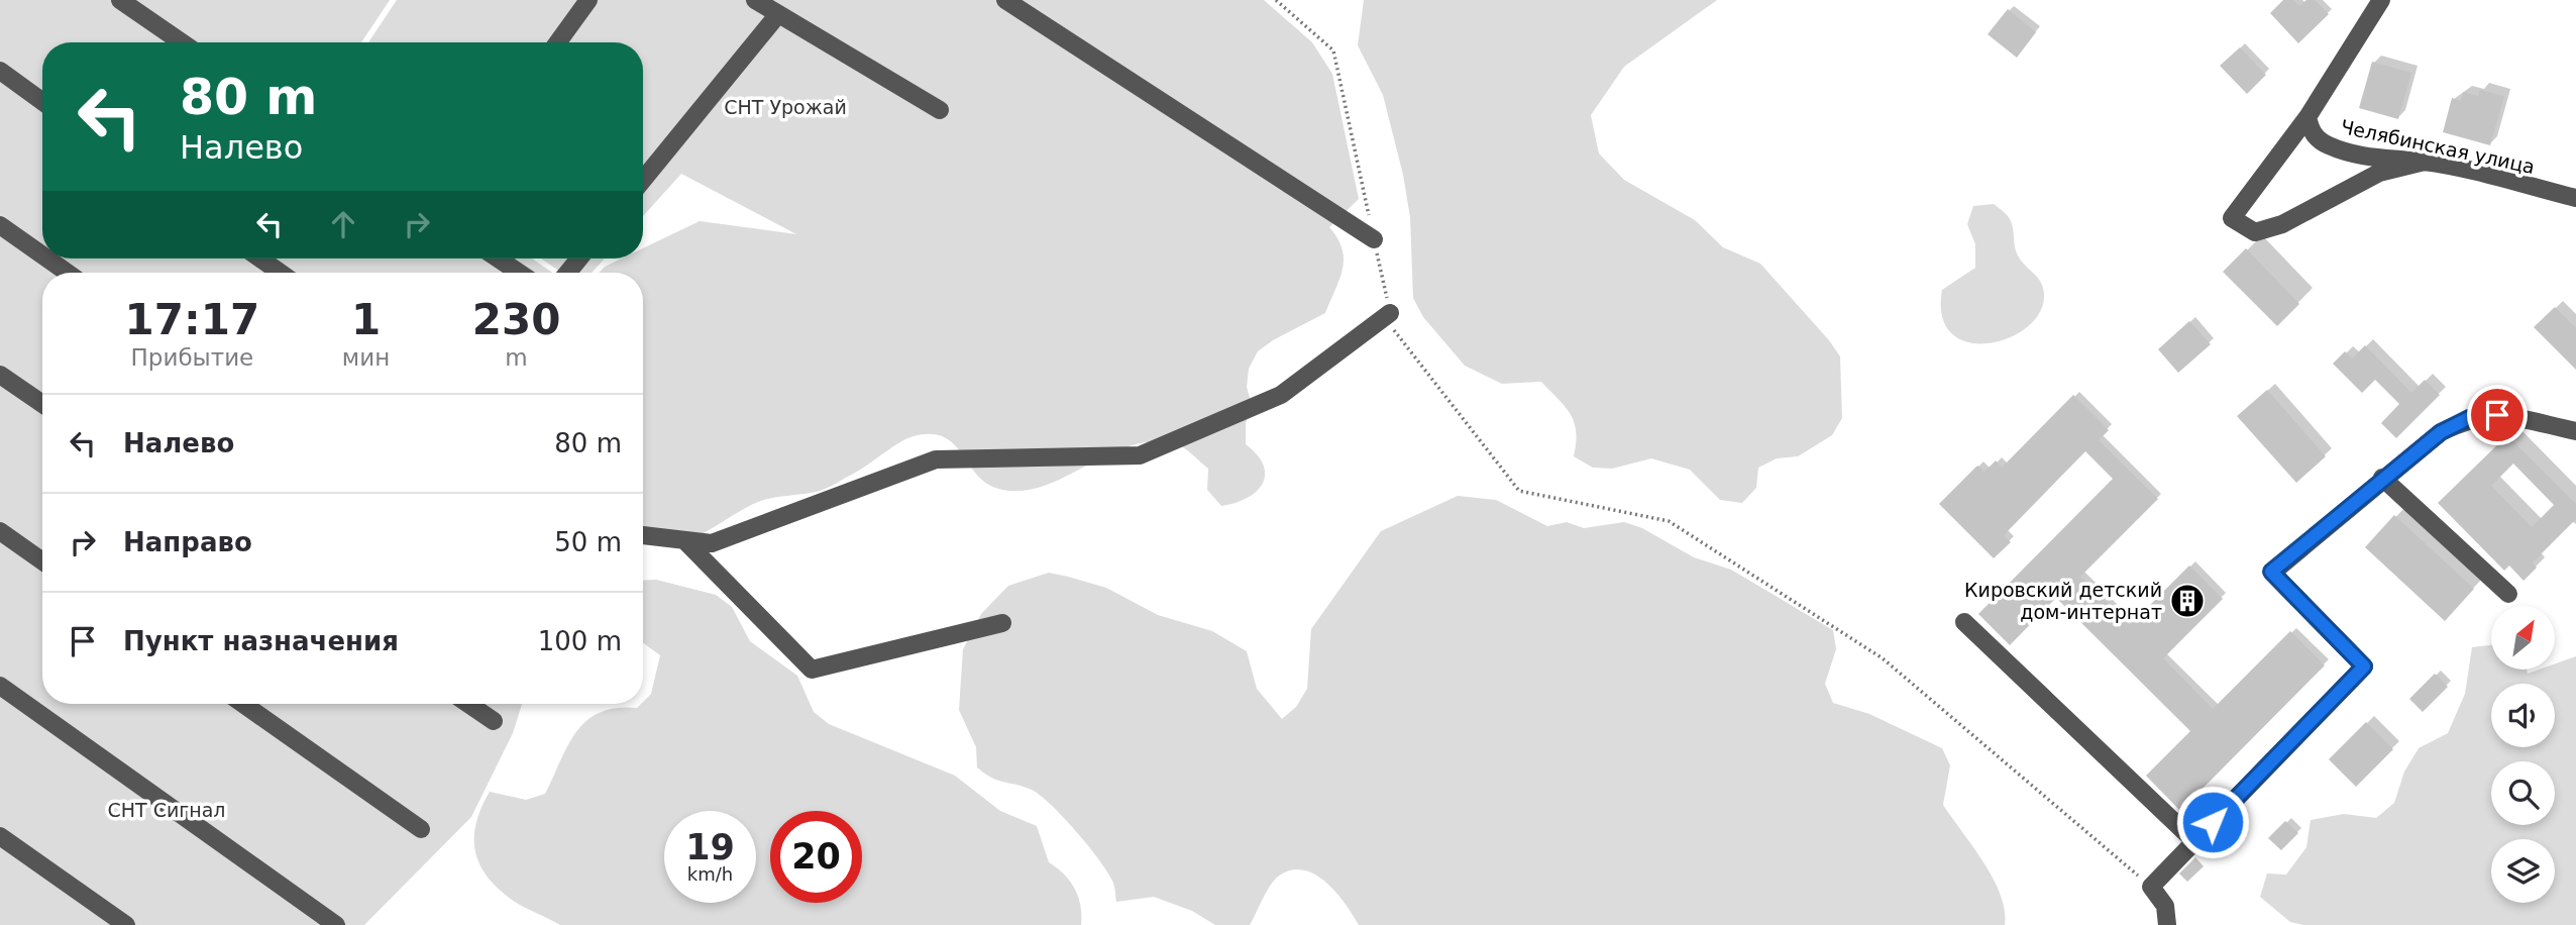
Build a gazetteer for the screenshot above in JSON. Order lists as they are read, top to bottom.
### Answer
{
  "streets": {
    "street": ["Челябинская улица"]
  },
  "parks": ["СНТ Урожай", "СНТ Сигнал"],
  "places": {
    "building": ["Кировский детский дом-интернат"]
  },
  "north": "top right",
  "page": {
    "turn": ["80 m", "Налево"],
    "eta": [
      "17:17",
      "Прибытие",
      "1",
      "мин",
      "230",
      "m"
    ],
    "list": [
      {
        "name": "Налево",
        "value": "80 m"
      },
      {
        "name": "Направо",
        "value": "50 m"
      },
      {
        "name": "Пункт назначения",
        "value": "100 m"
      }
    ],
    "speed": "19 km/h",
    "limit": "20"
  }
}
